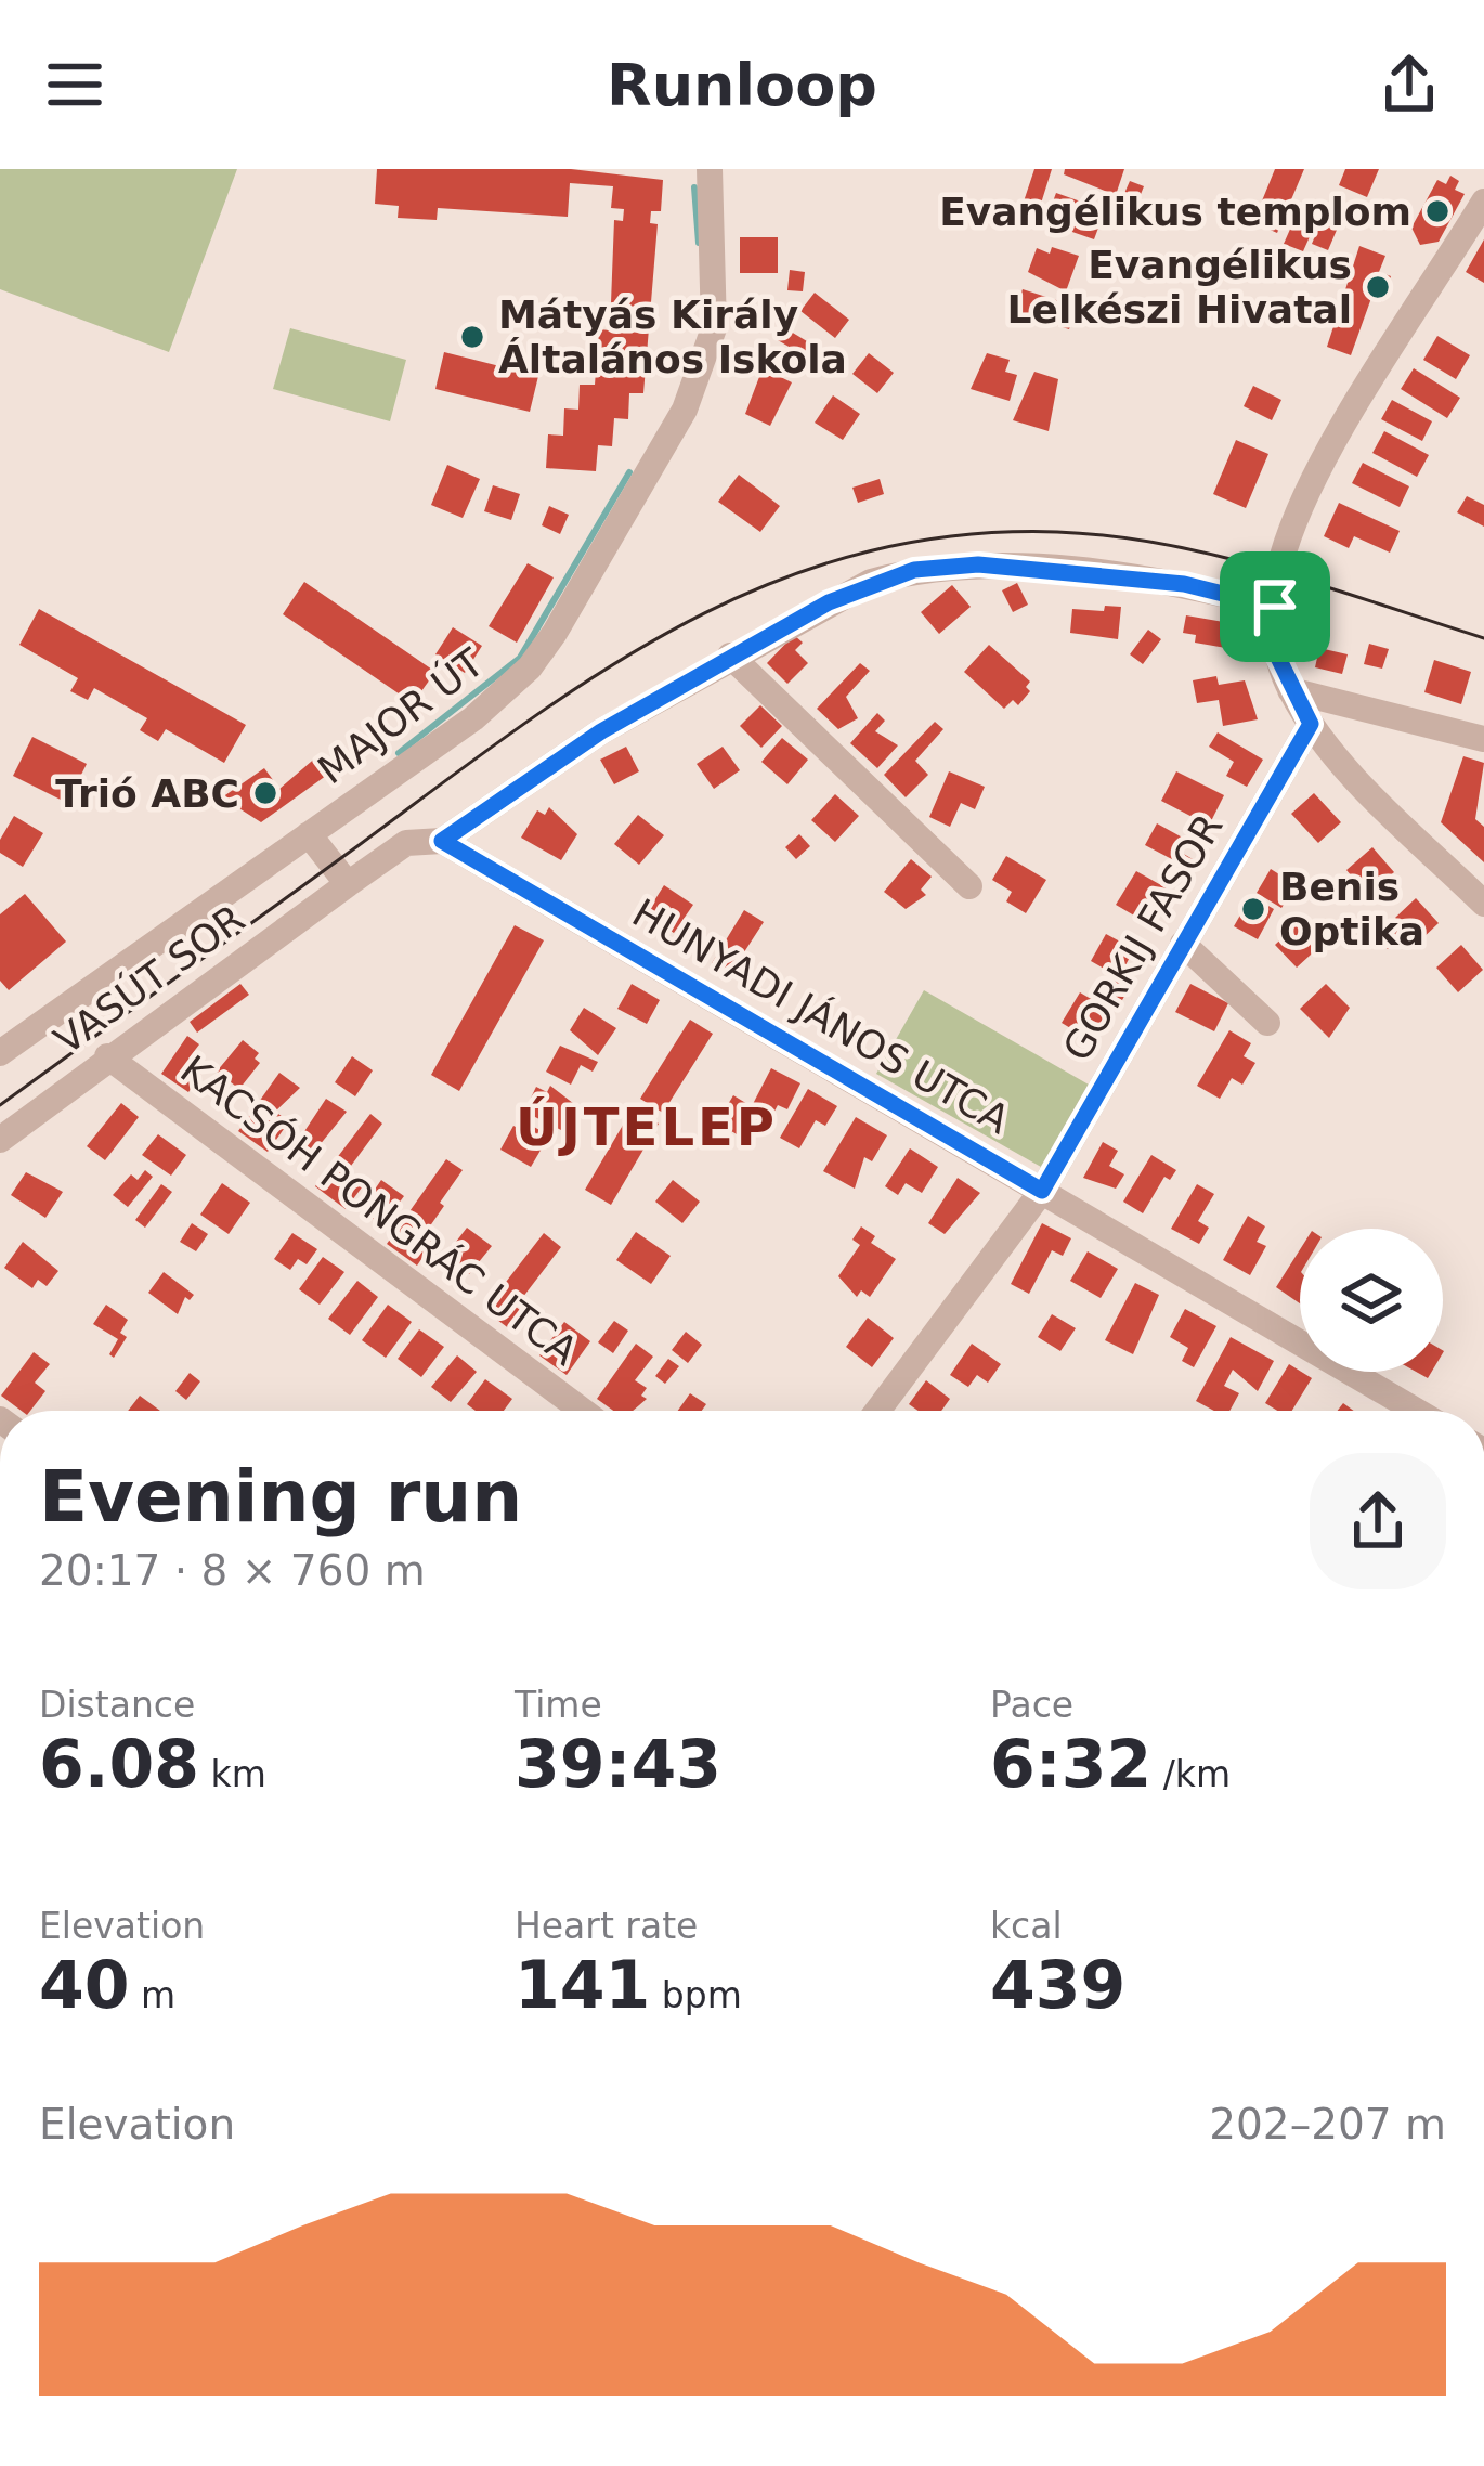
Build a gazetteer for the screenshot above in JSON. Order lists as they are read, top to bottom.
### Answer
{
  "streets": {
    "street": [
      "MAJOR ÚT",
      "GORKIJ FASOR",
      "VASÚT SOR",
      "HUNYADI JÁNOS UTCA",
      "KACSÓH PONGRÁC UTCA"
    ]
  },
  "crossings": [
    ["GORKIJ FASOR", "HUNYADI JÁNOS UTCA"],
    ["VASÚT SOR", "KACSÓH PONGRÁC UTCA"]
  ],
  "districts": ["ÚJTELEP"],
  "places": [
    "Evangélikus templom",
    "Evangélikus Lelkészi Hivatal",
    "Mátyás Király Általános Iskola",
    "Trió ABC",
    "Benis Optika"
  ],
  "page": {
    "header": "Runloop",
    "heading": ["Evening run", "20:17 · 8 × 760 m"],
    "stats": [
      ["Distance", "6.08 km"],
      ["Time", "39:43"],
      ["Pace", "6:32 /km"],
      ["Elevation", "40 m"],
      ["Heart rate", "141 bpm"],
      ["kcal", "439"]
    ],
    "chart": ["Elevation", "202–207 m"]
  }
}
